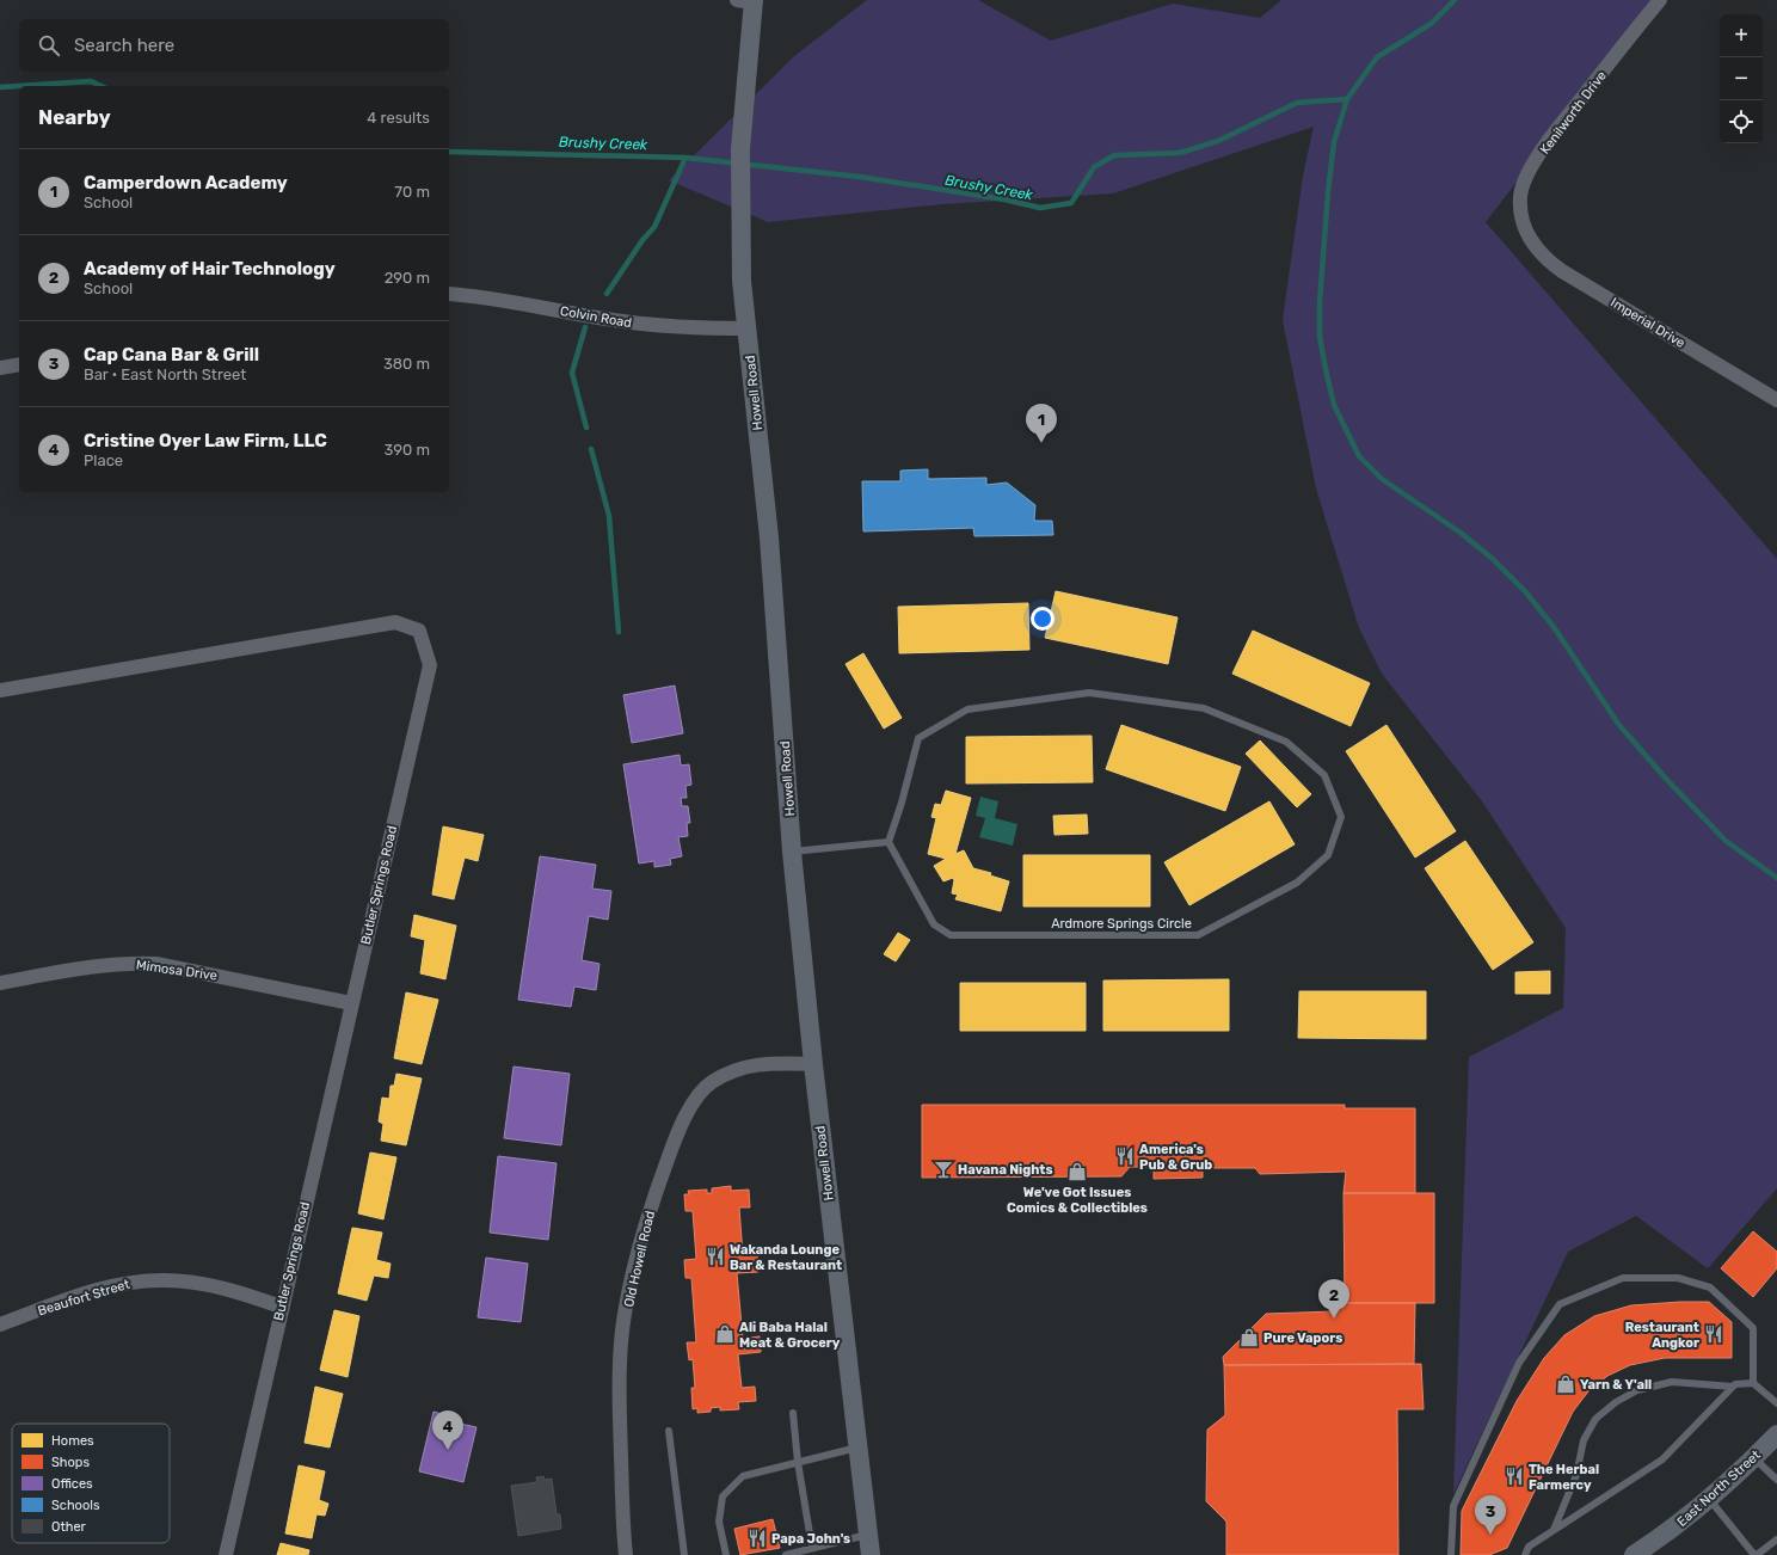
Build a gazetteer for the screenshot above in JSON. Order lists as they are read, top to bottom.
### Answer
{
  "streets": {
    "main road": ["Howell Road", "East North Street"],
    "street": [
      "Kenilworth Drive",
      "Colvin Road",
      "Imperial Drive",
      "Butler Springs Road",
      "Mimosa Drive",
      "Old Howell Road",
      "Beaufort Street"
    ],
    "lane": ["Ardmore Springs Circle"]
  },
  "crossings": [
    ["Kenilworth Drive", "Imperial Drive"],
    ["Colvin Road", "Howell Road"],
    ["Howell Road", "Old Howell Road"],
    ["Butler Springs Road", "Mimosa Drive"],
    ["Butler Springs Road", "Beaufort Street"]
  ],
  "water": ["Brushy Creek"],
  "places": {
    "restaurant": [
      "America's Pub & Grub",
      "Wakanda Lounge Bar & Restaurant",
      "Restaurant Angkor",
      "The Herbal Farmercy",
      "Papa John's"
    ],
    "bar": ["Havana Nights"],
    "shop": [
      "We've Got Issues Comics & Collectibles",
      "Ali Baba Halal Meat & Grocery",
      "Pure Vapors",
      "Yarn & Y'all"
    ]
  },
  "legend": [
    "Homes",
    "Shops",
    "Offices",
    "Schools",
    "Other"
  ],
  "page": {
    "map_buttons": ["+", "−"],
    "search": "Search here",
    "heading": ["Nearby", "4 results"],
    "list": [
      {
        "mark": "1",
        "name": "Camperdown Academy",
        "note": "School",
        "value": "70 m"
      },
      {
        "mark": "2",
        "name": "Academy of Hair Technology",
        "note": "School",
        "value": "290 m"
      },
      {
        "mark": "3",
        "name": "Cap Cana Bar & Grill",
        "note": "Bar · East North Street",
        "value": "380 m"
      },
      {
        "mark": "4",
        "name": "Cristine Oyer Law Firm, LLC",
        "note": "Place",
        "value": "390 m"
      }
    ],
    "pins": [
      "1",
      "2",
      "4",
      "3"
    ]
  }
}
